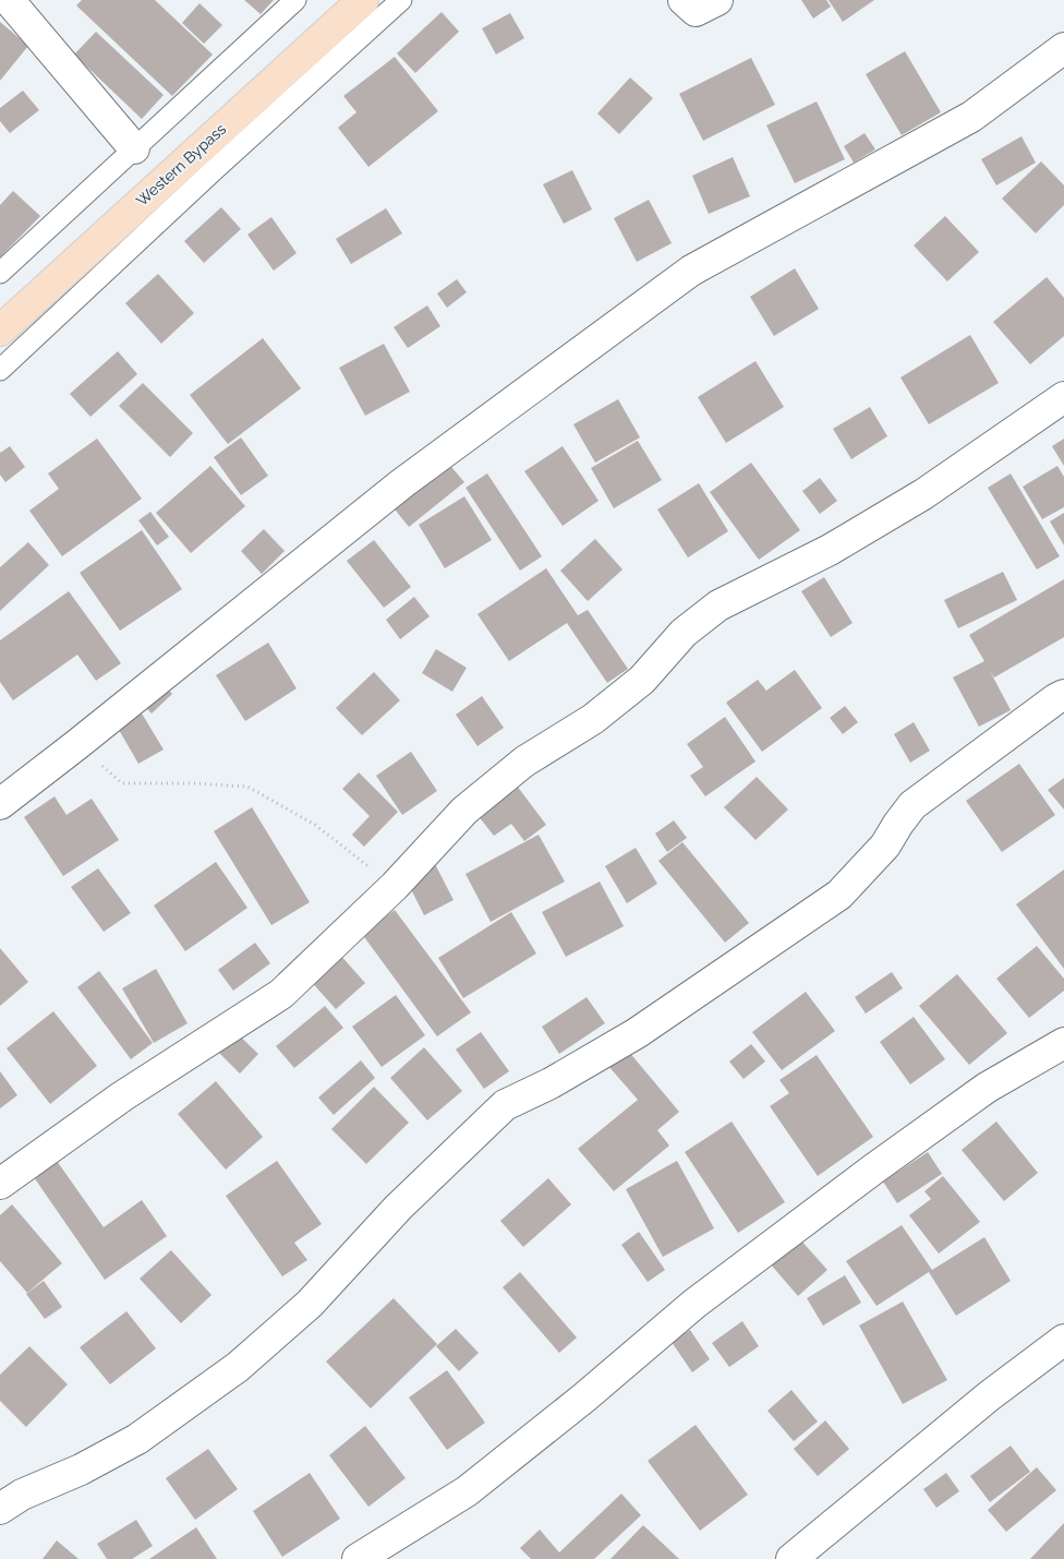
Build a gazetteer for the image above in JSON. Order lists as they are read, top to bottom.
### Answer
{
  "streets": {
    "main road": ["Western Bypass"]
  }
}
